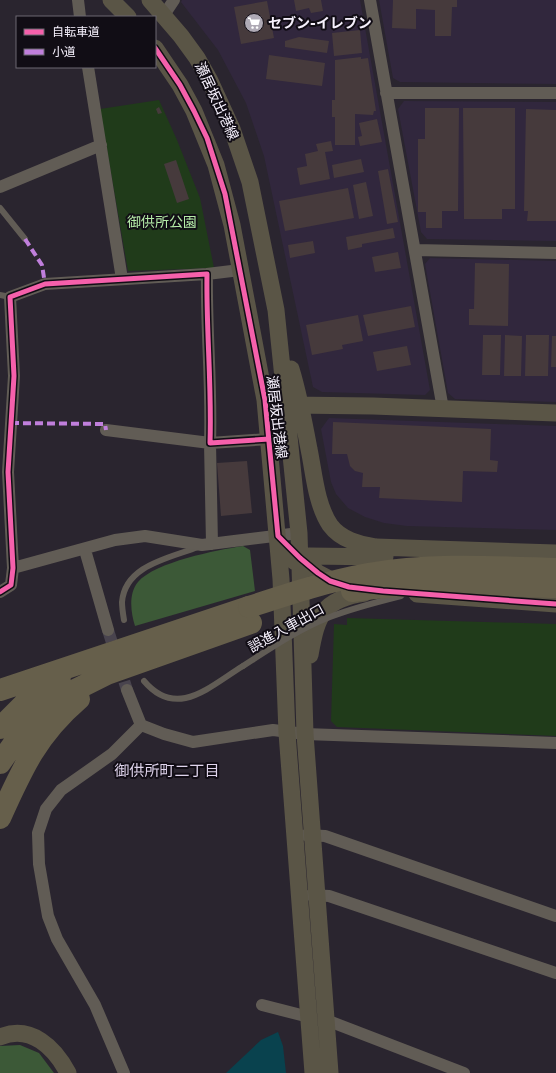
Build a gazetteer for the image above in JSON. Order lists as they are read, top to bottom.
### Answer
{
  "streets": {
    "main road": ["瀬居坂出港線"],
    "lane": ["誤進入車出口"]
  },
  "districts": ["御供所町二丁目"],
  "parks": ["御供所公園"],
  "places": {
    "supermarket": ["セブン-イレブン"]
  },
  "legend": ["自転車道", "小道"]
}
